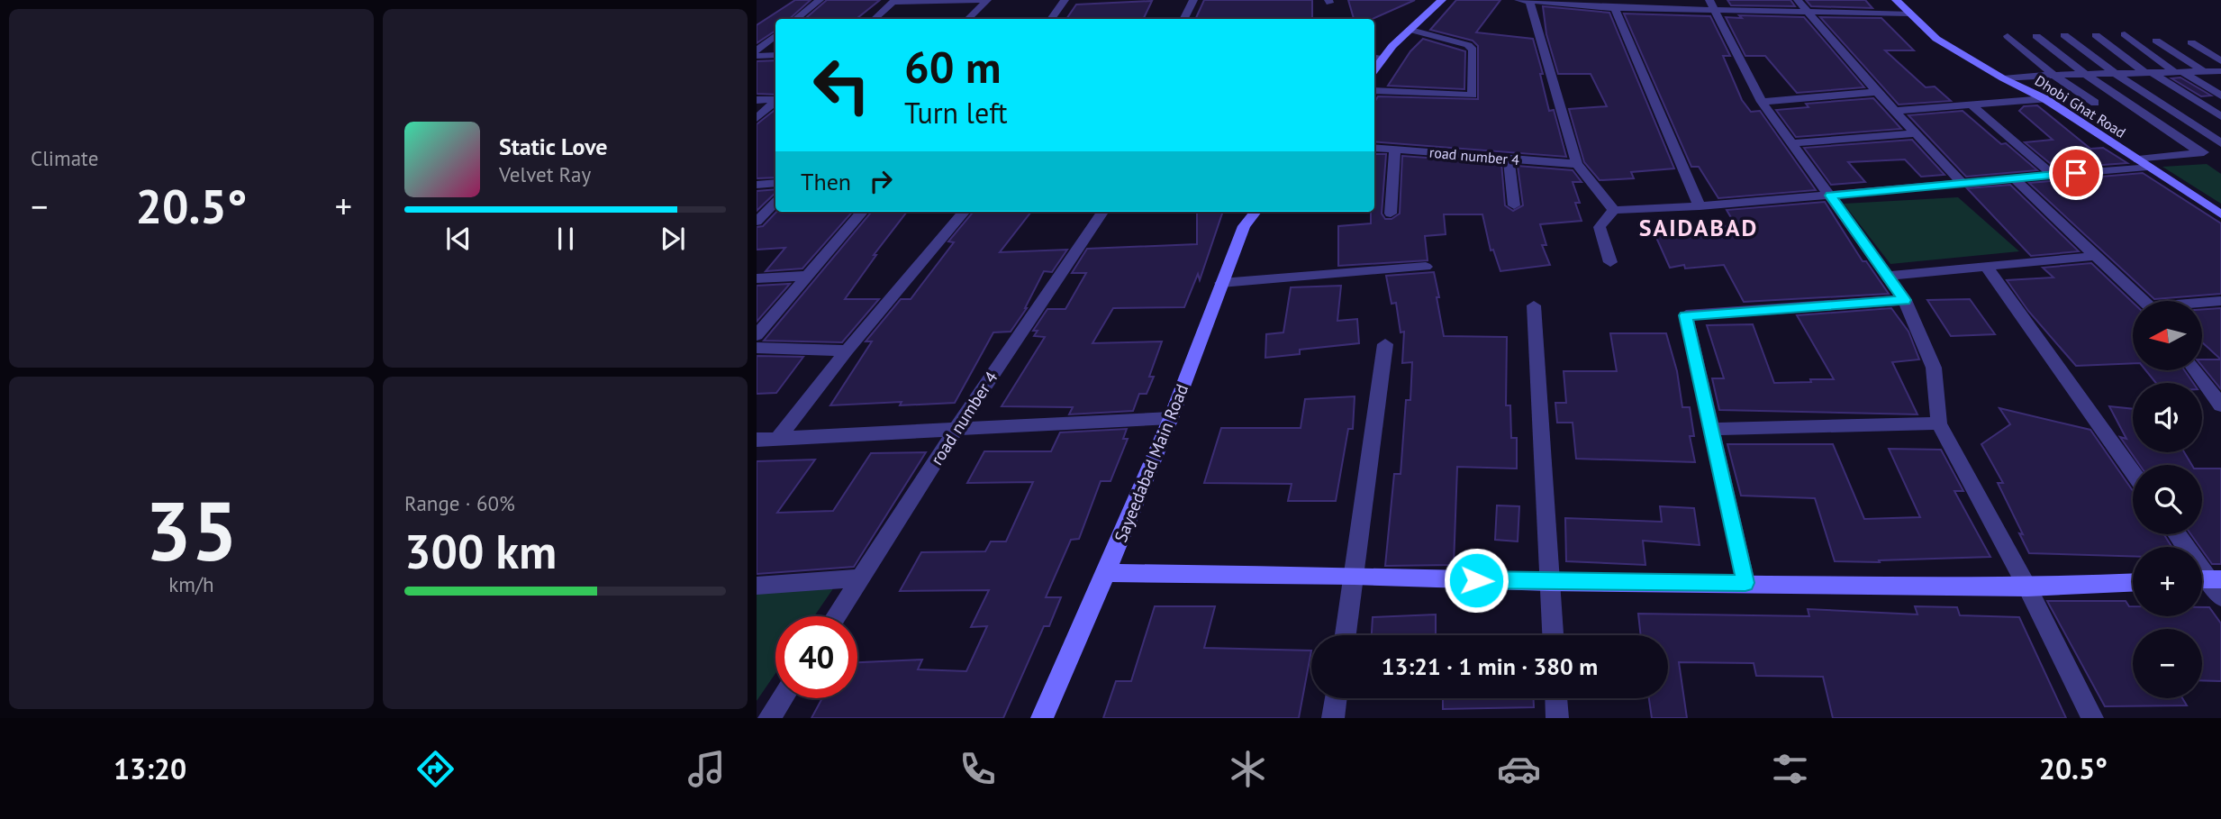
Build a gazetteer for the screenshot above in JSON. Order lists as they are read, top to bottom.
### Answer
{
  "streets": {
    "main road": ["Dhobi Ghat Road", "Sayeedabad Main Road"],
    "street": ["road number 4"]
  },
  "districts": ["SAIDABAD"],
  "north": "left",
  "page": {
    "tile": [
      "Climate",
      ["35", "km/h"],
      ["Range · 60%", "300 km"]
    ],
    "turn": ["60 m", "Turn left"],
    "song": ["Static Love", "Velvet Ray"],
    "then": "Then",
    "heat": ["−", "20.5°", "+"],
    "map_buttons": ["+", "−"],
    "limit": "40",
    "trip": "13:21 · 1 min · 380 m",
    "tabs": ["13:20", "20.5°"]
  }
}
